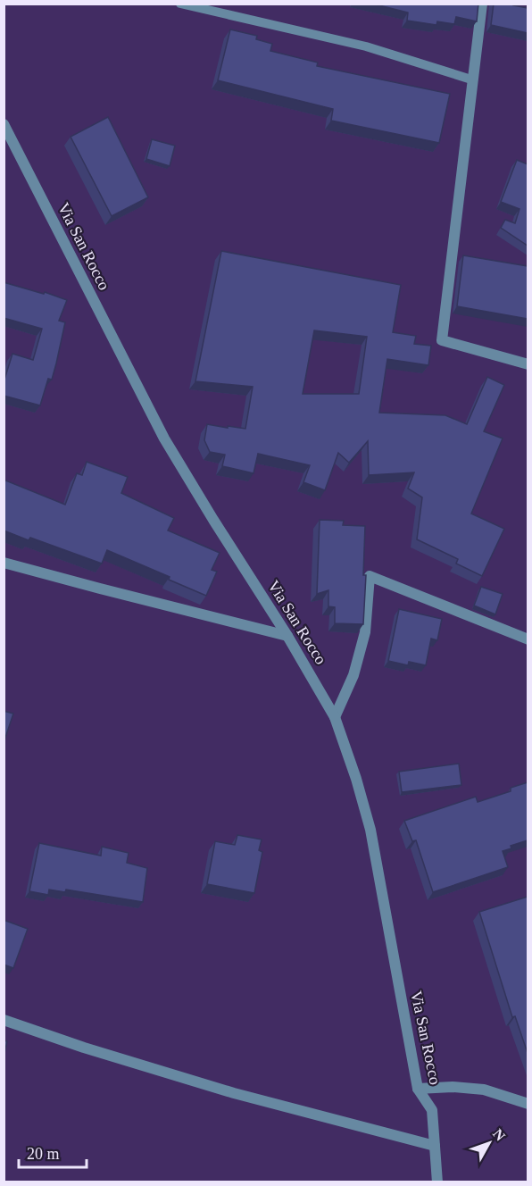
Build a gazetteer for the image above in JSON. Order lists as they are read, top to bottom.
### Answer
{
  "streets": {
    "street": ["Via San Rocco"]
  },
  "scale_bar": "20 m",
  "north": "top right"
}
